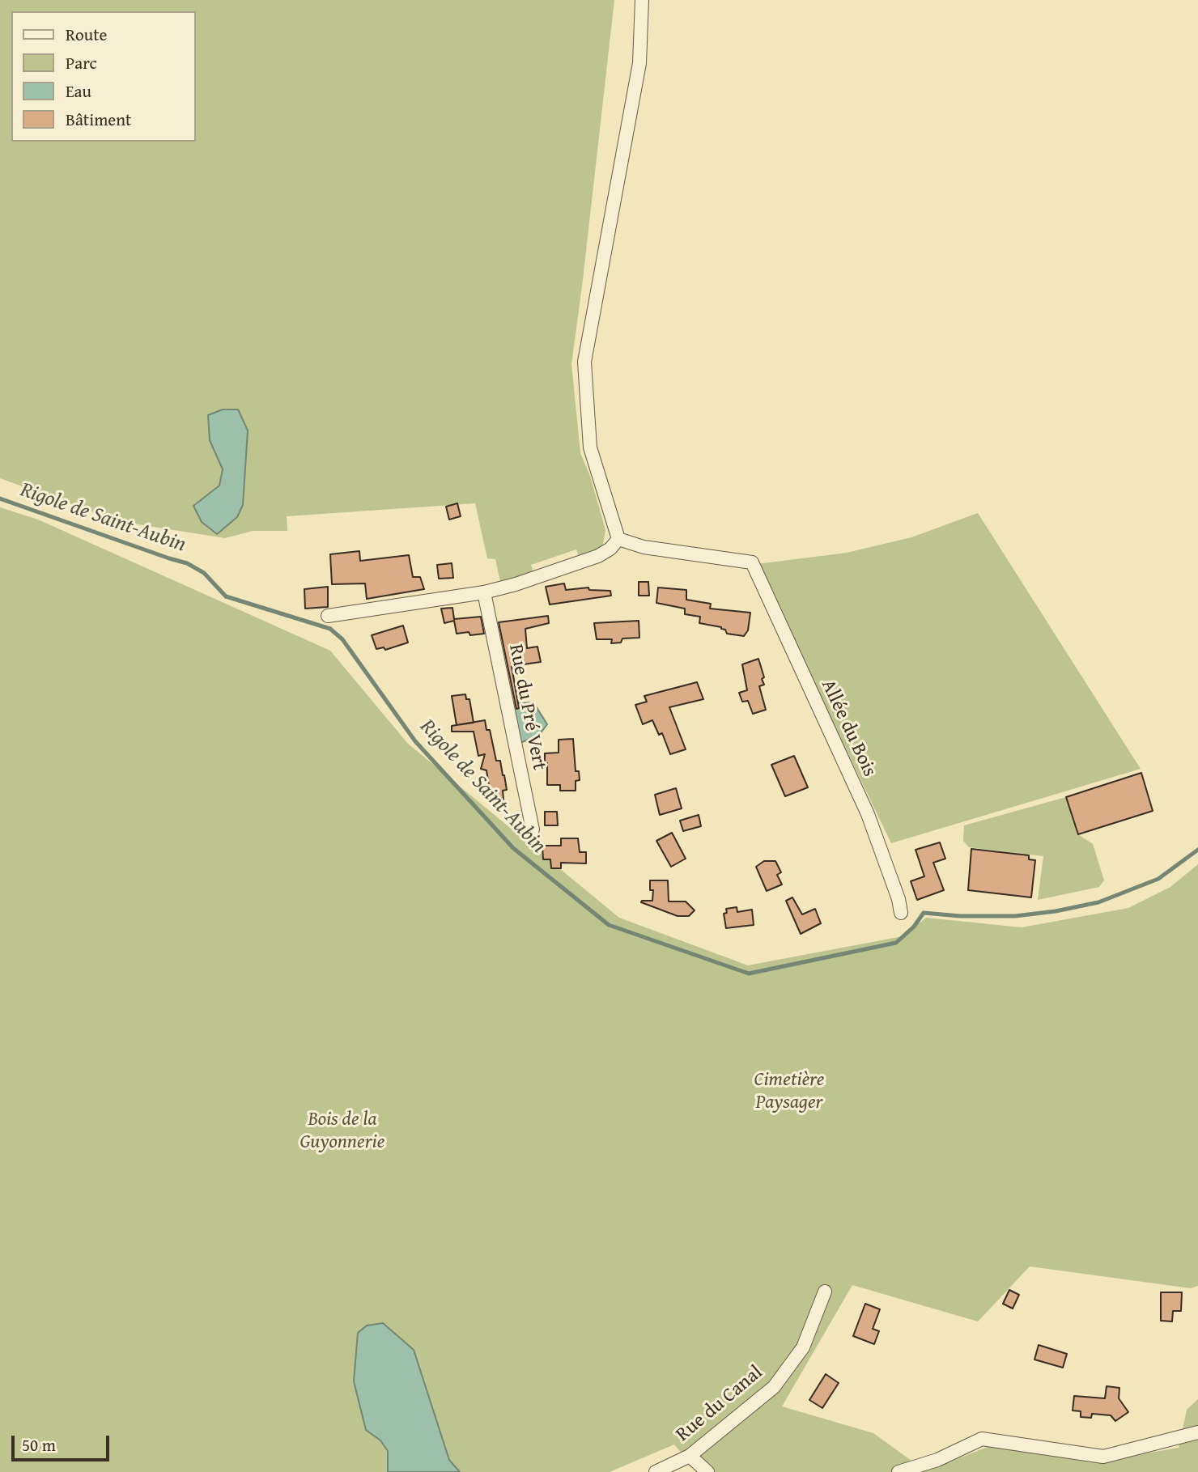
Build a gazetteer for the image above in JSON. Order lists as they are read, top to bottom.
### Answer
{
  "streets": {
    "street": ["Rue du Pré Vert", "Allée du Bois", "Rue du Canal"]
  },
  "water": ["Rigole de Saint-Aubin"],
  "parks": ["Cimetière Paysager", "Bois de la Guyonnerie"],
  "legend": [
    "Route",
    "Parc",
    "Eau",
    "Bâtiment"
  ],
  "scale_bar": "50 m"
}
